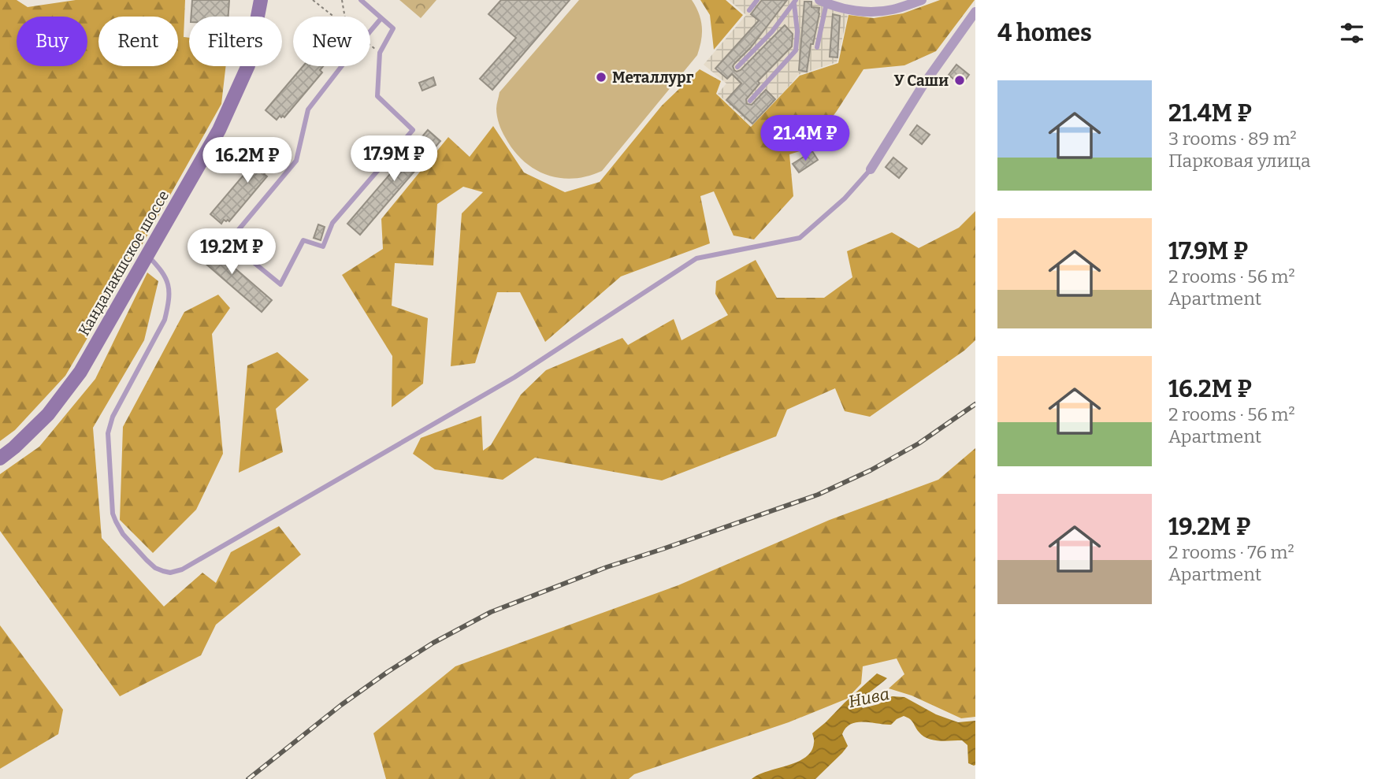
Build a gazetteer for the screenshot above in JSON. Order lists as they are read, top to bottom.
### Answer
{
  "streets": {
    "main road": ["Кандалакшское шоссе"]
  },
  "water": ["Нива"],
  "places": ["Металлург", "У Саши"],
  "page": {
    "heading": "4 homes",
    "chip": [
      "Buy",
      "Rent",
      "Filters",
      "New"
    ],
    "list": [
      {
        "name": "21.4M ₽",
        "note": "3 rooms · 89 m² · Парковая улица"
      },
      {
        "name": "17.9M ₽",
        "note": "2 rooms · 56 m² · Apartment"
      },
      {
        "name": "16.2M ₽",
        "note": "2 rooms · 56 m² · Apartment"
      },
      {
        "name": "19.2M ₽",
        "note": "2 rooms · 76 m² · Apartment"
      }
    ],
    "price": [
      "21.4M ₽",
      "17.9M ₽",
      "16.2M ₽",
      "19.2M ₽"
    ]
  }
}
